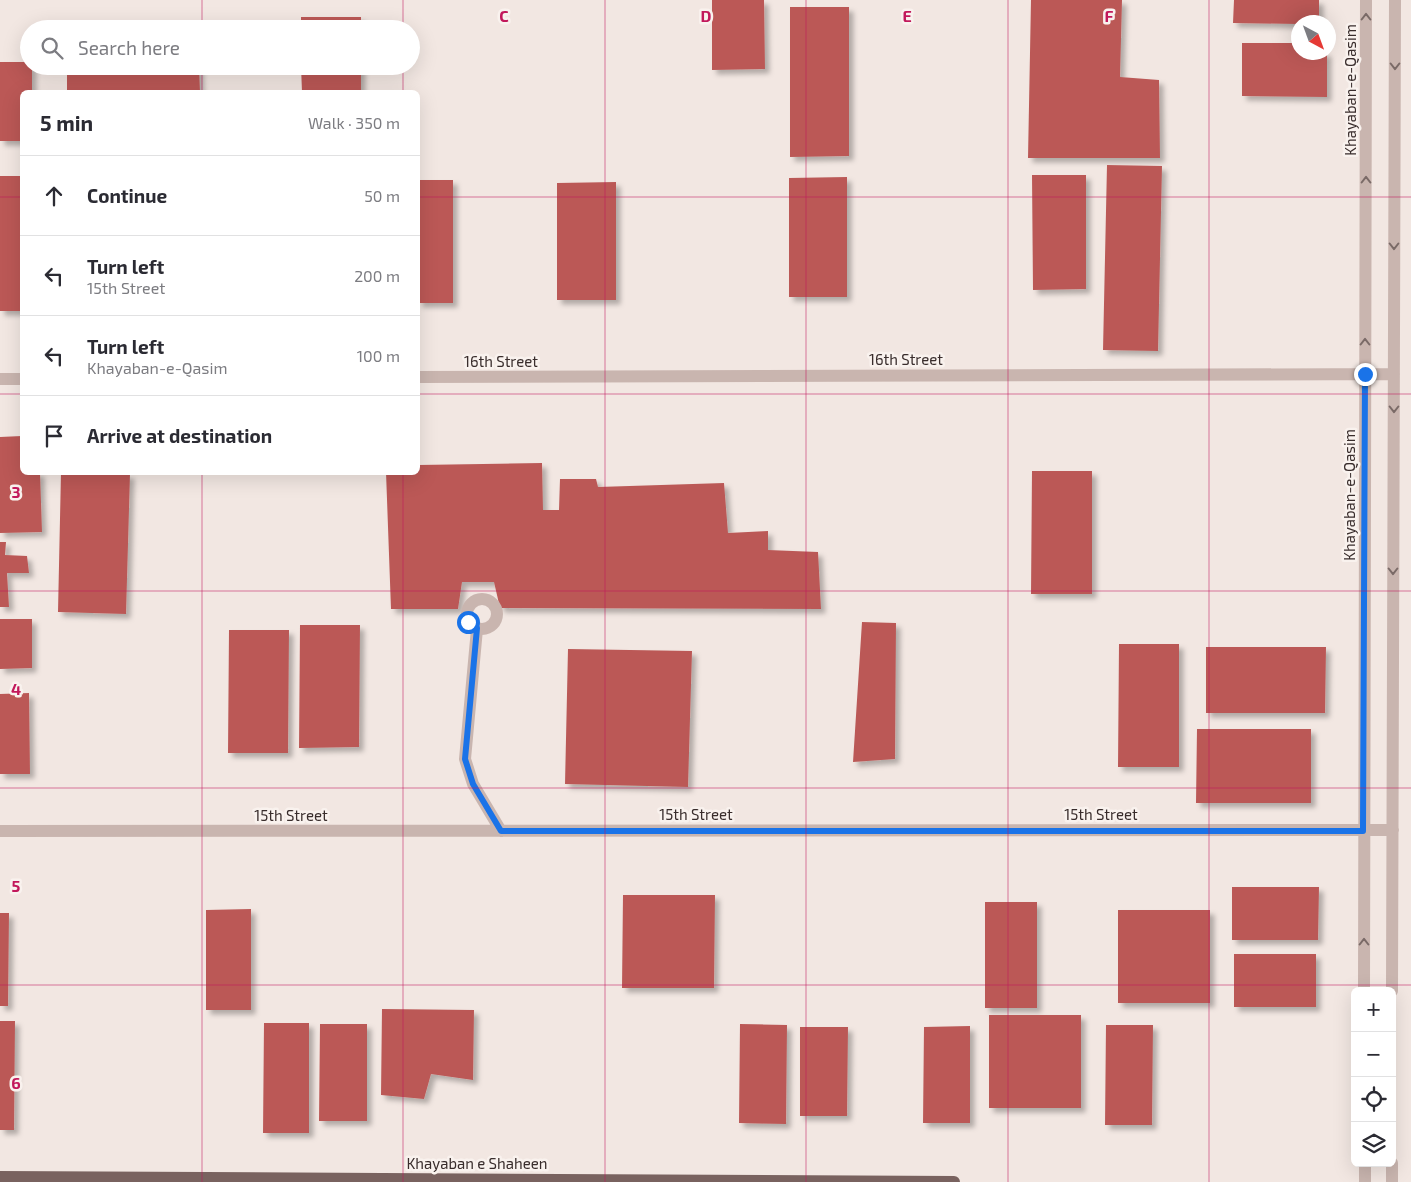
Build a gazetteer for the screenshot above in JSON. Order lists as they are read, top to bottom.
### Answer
{
  "streets": {
    "main road": ["Khayaban e Shaheen"],
    "street": ["Khayaban-e-Qasim", "16th Street", "15th Street"]
  },
  "crossings": [
    ["Khayaban-e-Qasim", "16th Street"],
    ["Khayaban-e-Qasim", "15th Street"]
  ],
  "north": "bottom right",
  "page": {
    "search": "Search here",
    "heading": ["5 min", "Walk · 350 m"],
    "list": [
      ["Continue", "50 m"],
      ["Turn left", "15th Street", "200 m"],
      ["Turn left", "Khayaban-e-Qasim", "100 m"],
      "Arrive at destination"
    ],
    "map_buttons": ["+", "−"]
  },
  "grid": {
    "columns": [
      "C",
      "D",
      "E",
      "F"
    ],
    "rows": [
      "3",
      "4",
      "5",
      "6"
    ]
  }
}
